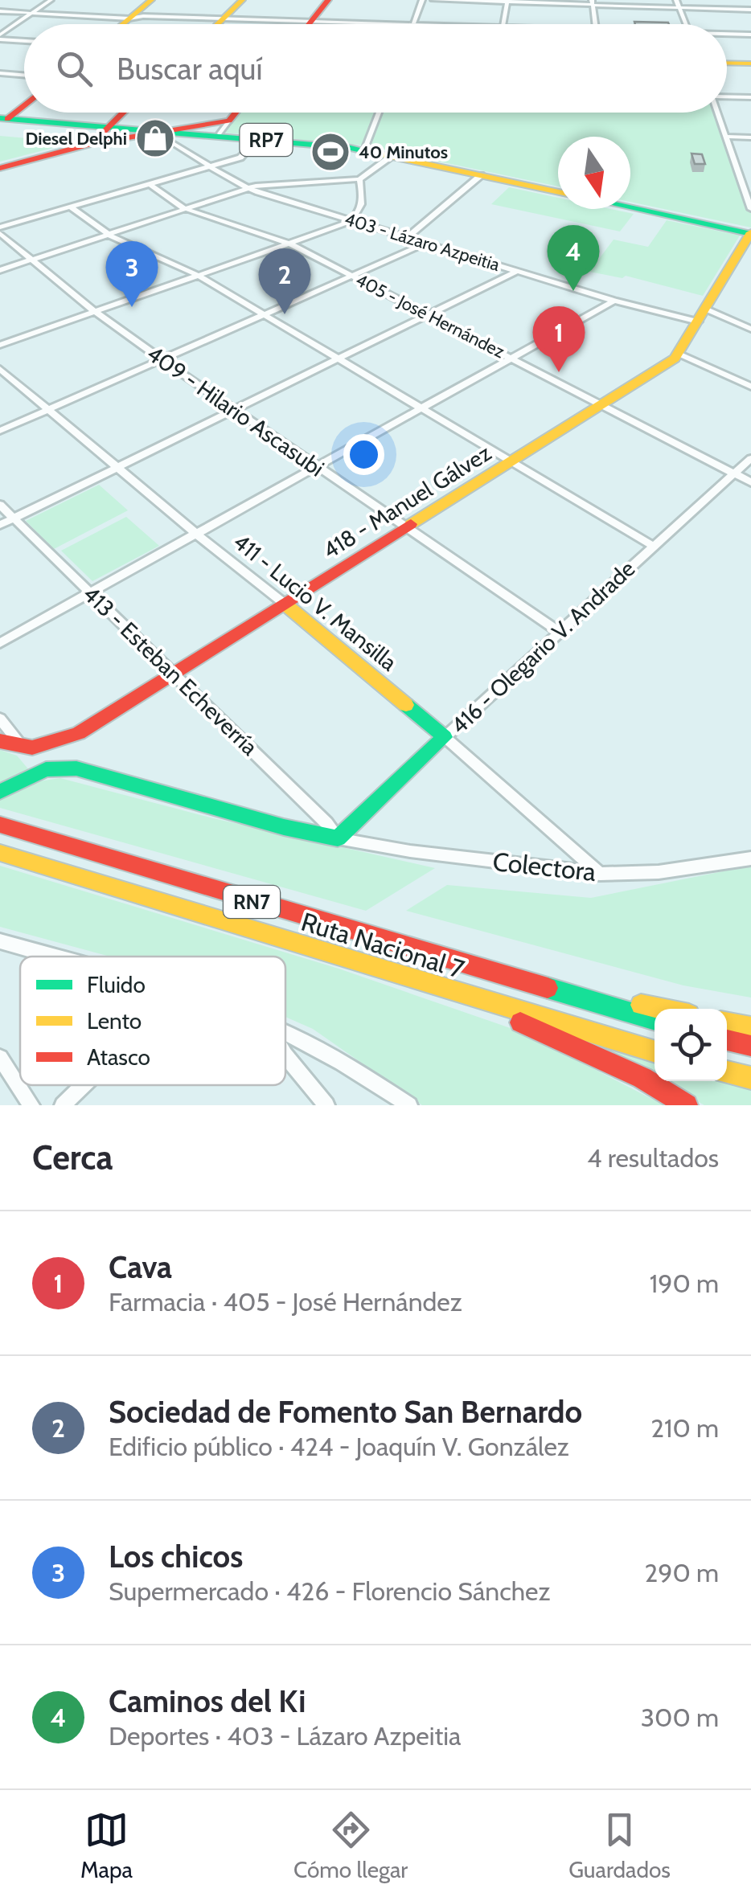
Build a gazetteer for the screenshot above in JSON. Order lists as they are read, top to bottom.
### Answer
{
  "streets": {
    "main road": [
      "RP7",
      "418 - Manuel Gálvez",
      "411 - Lucio V. Mansilla",
      "416 - Olegario V. Andrade",
      "RN7",
      "Ruta Nacional 7"
    ],
    "street": [
      "403 - Lázaro Azpeitia",
      "405 - José Hernández",
      "409 - Hilario Ascasubi",
      "413 - Esteban Echeverría",
      "Colectora"
    ]
  },
  "crossings": [
    ["RP7", "403 - Lázaro Azpeitia"],
    ["403 - Lázaro Azpeitia", "418 - Manuel Gálvez"],
    ["405 - José Hernández", "418 - Manuel Gálvez"],
    ["405 - José Hernández", "416 - Olegario V. Andrade"],
    ["409 - Hilario Ascasubi", "418 - Manuel Gálvez"],
    ["409 - Hilario Ascasubi", "416 - Olegario V. Andrade"],
    ["418 - Manuel Gálvez", "411 - Lucio V. Mansilla"],
    ["418 - Manuel Gálvez", "413 - Esteban Echeverría"],
    ["411 - Lucio V. Mansilla", "416 - Olegario V. Andrade"],
    ["411 - Lucio V. Mansilla", "Colectora"],
    ["416 - Olegario V. Andrade", "413 - Esteban Echeverría"],
    ["416 - Olegario V. Andrade", "Colectora"],
    ["413 - Esteban Echeverría", "Colectora"]
  ],
  "places": {
    "shop": ["Diesel Delphi"],
    "sports": ["40 Minutos"]
  },
  "legend": ["Fluido", "Lento", "Atasco"],
  "north": "bottom",
  "page": {
    "search": "Buscar aquí",
    "pins": [
      "4",
      "3",
      "2",
      "1"
    ],
    "heading": ["Cerca", "4 resultados"],
    "list": [
      {
        "mark": "1",
        "name": "Cava",
        "note": "Farmacia · 405 - José Hernández",
        "value": "190 m"
      },
      {
        "mark": "2",
        "name": "Sociedad de Fomento San Bernardo",
        "note": "Edificio público · 424 - Joaquín V. González",
        "value": "210 m"
      },
      {
        "mark": "3",
        "name": "Los chicos",
        "note": "Supermercado · 426 - Florencio Sánchez",
        "value": "290 m"
      },
      {
        "mark": "4",
        "name": "Caminos del Ki",
        "note": "Deportes · 403 - Lázaro Azpeitia",
        "value": "300 m"
      }
    ],
    "nav": ["Mapa", "Cómo llegar", "Guardados"]
  }
}
